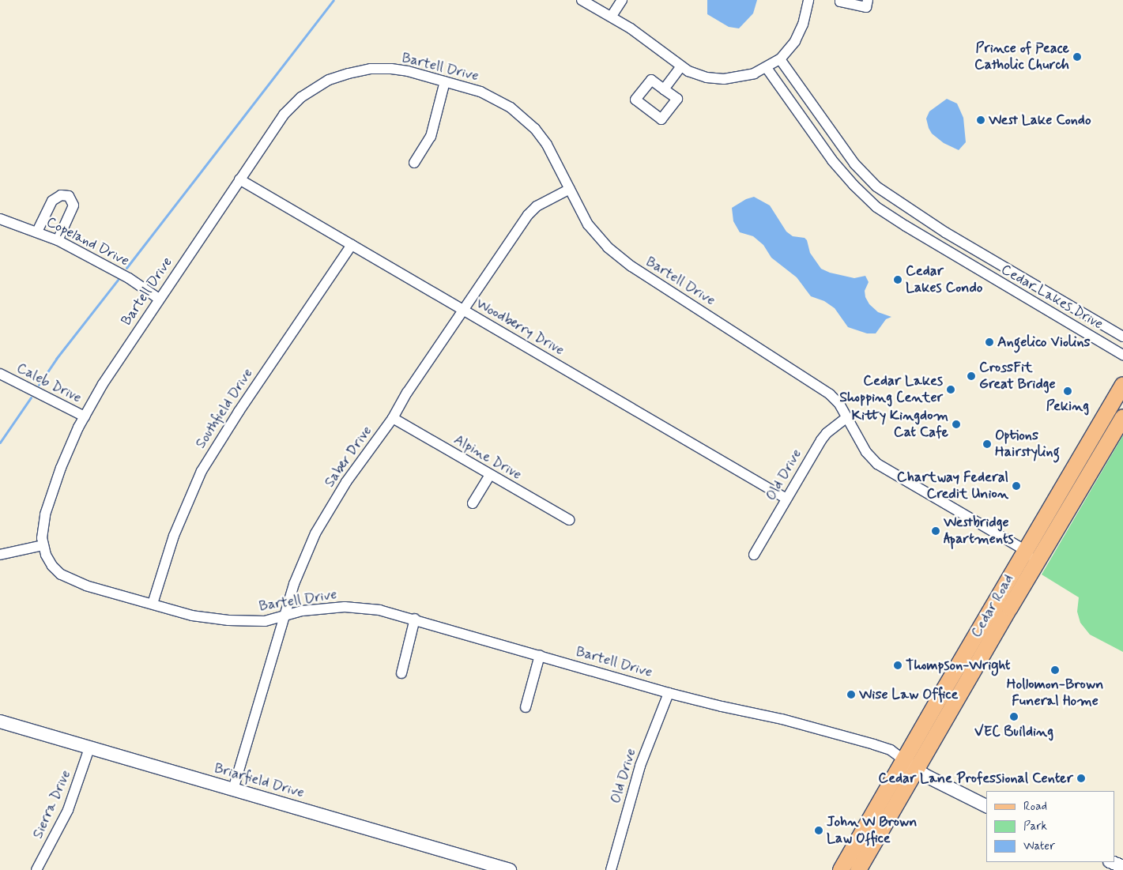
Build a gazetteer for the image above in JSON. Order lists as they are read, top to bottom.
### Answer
{
  "streets": {
    "main road": ["Cedar Road"],
    "street": [
      "Bartell Drive",
      "Copeland Drive",
      "Cedar Lakes Drive",
      "Woodberry Drive",
      "Caleb Drive",
      "Southfield Drive",
      "Saber Drive",
      "Alpine Drive",
      "Old Drive",
      "Briarfield Drive",
      "Sierra Drive"
    ]
  },
  "crossings": [
    ["Bartell Drive", "Copeland Drive"],
    ["Bartell Drive", "Woodberry Drive"],
    ["Bartell Drive", "Caleb Drive"],
    ["Bartell Drive", "Southfield Drive"],
    ["Bartell Drive", "Saber Drive"],
    ["Bartell Drive", "Old Drive"],
    ["Bartell Drive", "Cedar Road"],
    ["Woodberry Drive", "Southfield Drive"],
    ["Woodberry Drive", "Saber Drive"],
    ["Woodberry Drive", "Old Drive"],
    ["Saber Drive", "Alpine Drive"],
    ["Saber Drive", "Briarfield Drive"],
    ["Briarfield Drive", "Sierra Drive"]
  ],
  "places": [
    "Prince of Peace Catholic Church",
    "West Lake Condo",
    "Cedar Lakes Condo",
    "Angelico Violins",
    "CrossFit Great Bridge",
    "Cedar Lakes Shopping Center",
    "Peking",
    "Kitty Kingdom Cat Cafe",
    "Options Hairstyling",
    "Chartway Federal Credit Union",
    "Westbridge Apartments",
    "Thompson-Wright",
    "Hollomon-Brown Funeral Home",
    "Wise Law Office",
    "VEC Building",
    "Cedar Lane Professional Center",
    "John W Brown Law Office"
  ],
  "legend": ["Road", "Park", "Water"]
}
